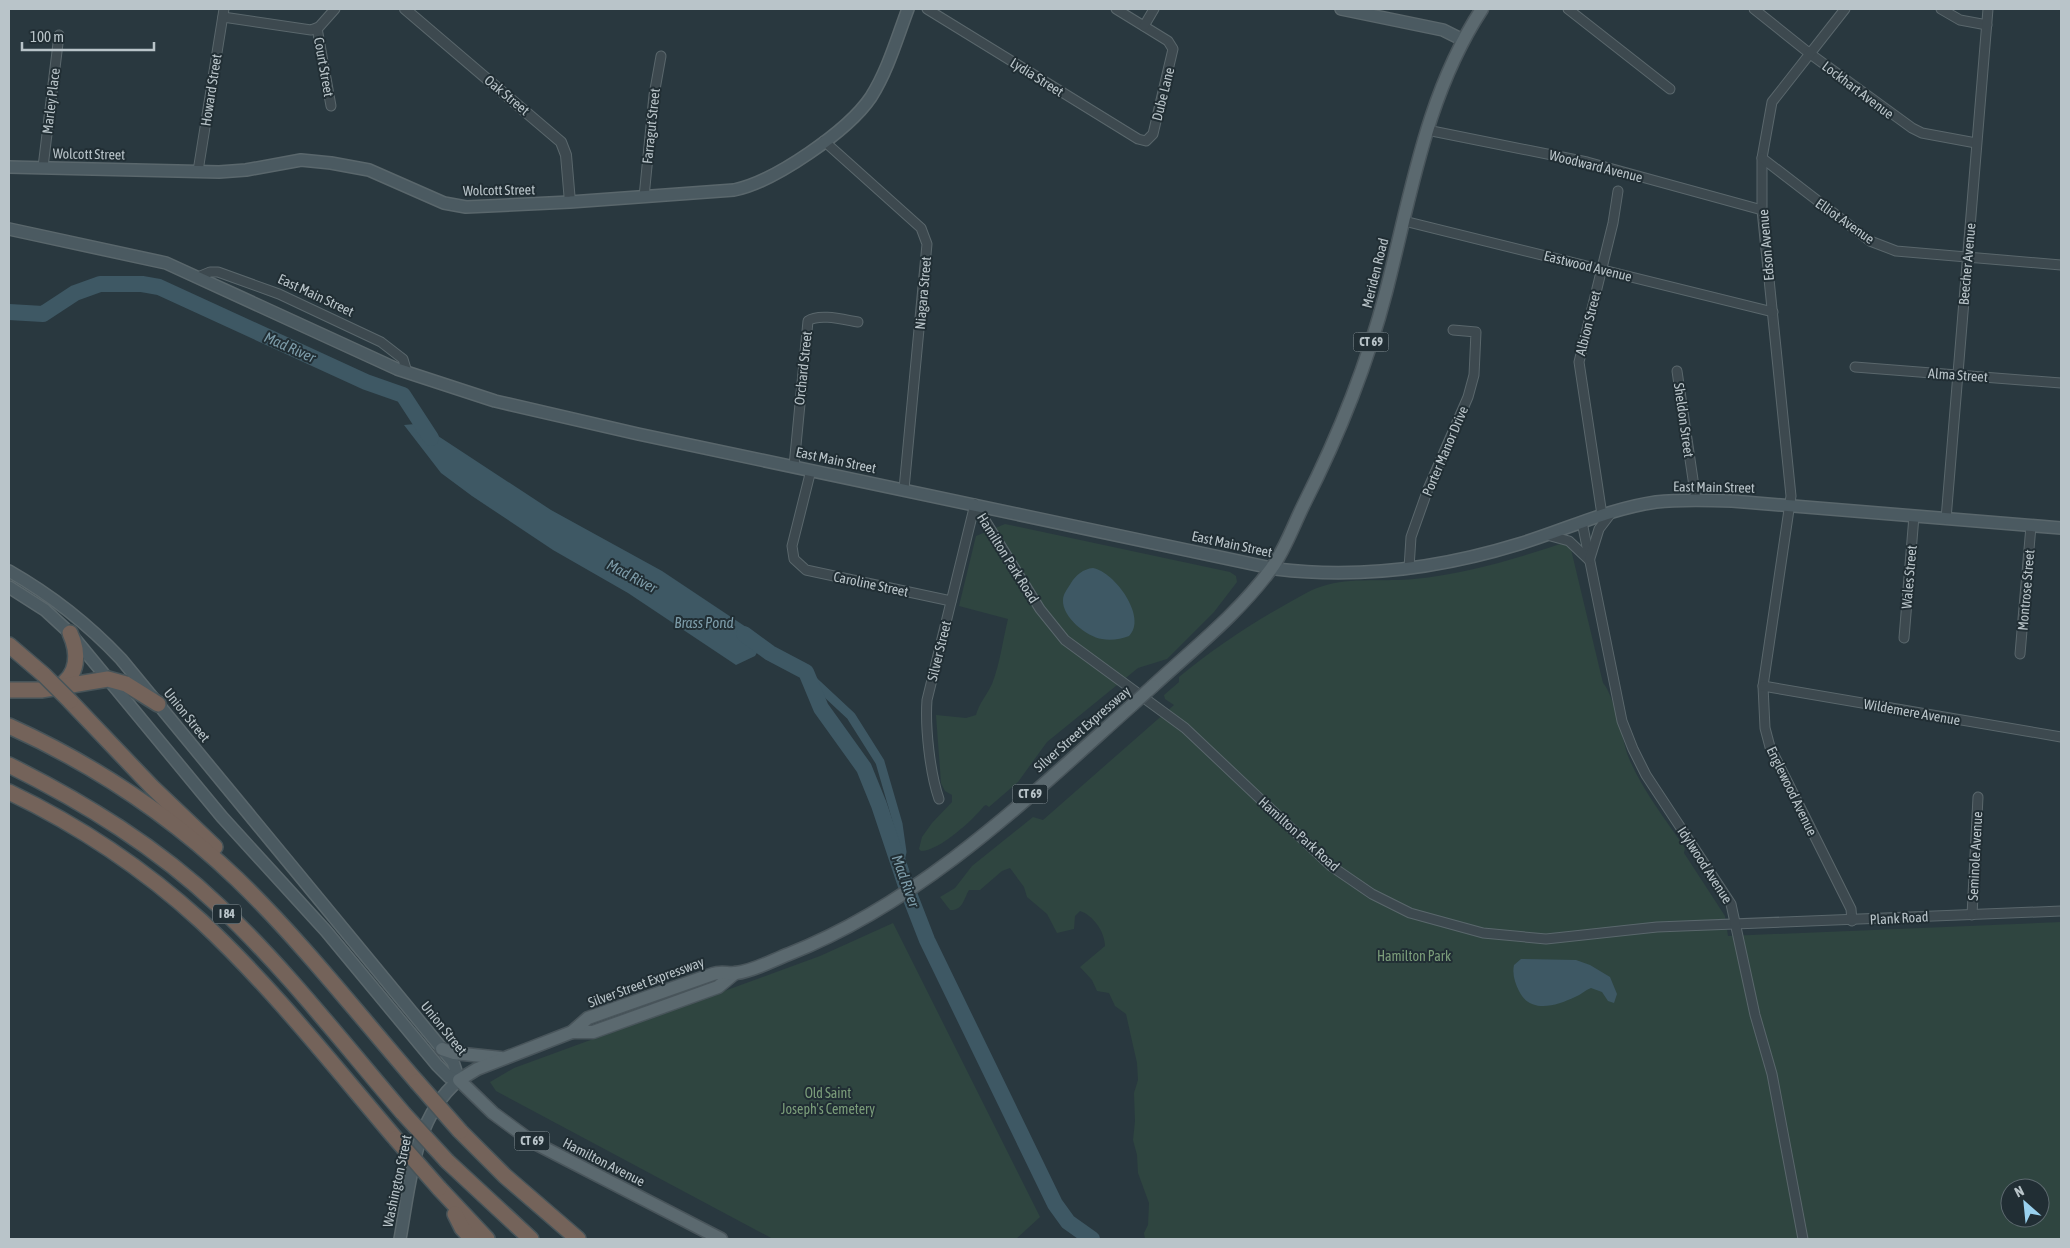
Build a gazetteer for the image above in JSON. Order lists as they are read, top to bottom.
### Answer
{
  "streets": {
    "highway": ["I 84"],
    "main road": [
      "Wolcott Street",
      "Meriden Road",
      "East Main Street",
      "CT 69",
      "Union Street",
      "Silver Street Expressway",
      "Hamilton Avenue",
      "Washington Street"
    ],
    "street": [
      "Court Street",
      "Lydia Street",
      "Howard Street",
      "Lockhart Avenue",
      "Dube Lane",
      "Oak Street",
      "Marley Place",
      "Farragut Street",
      "Woodward Avenue",
      "Elliot Avenue",
      "Edson Avenue",
      "Beecher Avenue",
      "Eastwood Avenue",
      "Niagara Street",
      "Albion Street",
      "Orchard Street",
      "Alma Street",
      "Sheldon Street",
      "Porter Manor Drive",
      "Hamilton Park Road",
      "Wales Street",
      "Caroline Street",
      "Montrose Street",
      "Silver Street",
      "Wildemere Avenue",
      "Englewood Avenue",
      "Seminole Avenue",
      "Idylwood Avenue",
      "Plank Road"
    ]
  },
  "crossings": [
    ["Lydia Street", "Dube Lane"],
    ["Howard Street", "Wolcott Street"],
    ["Lockhart Avenue", "Edson Avenue"],
    ["Lockhart Avenue", "Beecher Avenue"],
    ["Oak Street", "Wolcott Street"],
    ["Marley Place", "Wolcott Street"],
    ["Farragut Street", "Wolcott Street"],
    ["Wolcott Street", "Niagara Street"],
    ["Woodward Avenue", "Edson Avenue"],
    ["Woodward Avenue", "Meriden Road"],
    ["Elliot Avenue", "Edson Avenue"],
    ["Elliot Avenue", "Beecher Avenue"],
    ["Edson Avenue", "Eastwood Avenue"],
    ["Edson Avenue", "East Main Street"],
    ["Edson Avenue", "Englewood Avenue"],
    ["Beecher Avenue", "East Main Street"],
    ["Beecher Avenue", "Alma Street"],
    ["Eastwood Avenue", "Meriden Road"],
    ["Eastwood Avenue", "Albion Street"],
    ["Meriden Road", "East Main Street"],
    ["Meriden Road", "Silver Street Expressway"],
    ["Niagara Street", "East Main Street"],
    ["East Main Street", "Albion Street"],
    ["East Main Street", "Orchard Street"],
    ["East Main Street", "Sheldon Street"],
    ["East Main Street", "Porter Manor Drive"],
    ["East Main Street", "Hamilton Park Road"],
    ["East Main Street", "Wales Street"],
    ["East Main Street", "Caroline Street"],
    ["East Main Street", "Montrose Street"],
    ["East Main Street", "Silver Street"],
    ["East Main Street", "Silver Street Expressway"],
    ["East Main Street", "Englewood Avenue"],
    ["East Main Street", "Idylwood Avenue"],
    ["Hamilton Park Road", "Silver Street"],
    ["Hamilton Park Road", "Idylwood Avenue"],
    ["Hamilton Park Road", "Plank Road"],
    ["Caroline Street", "Silver Street"],
    ["Wildemere Avenue", "Englewood Avenue"],
    ["Union Street", "Silver Street Expressway"],
    ["Union Street", "Hamilton Avenue"],
    ["Union Street", "Washington Street"],
    ["Silver Street Expressway", "Hamilton Avenue"],
    ["Silver Street Expressway", "Washington Street"],
    ["Englewood Avenue", "Plank Road"],
    ["Seminole Avenue", "Plank Road"],
    ["Idylwood Avenue", "Plank Road"],
    ["Hamilton Avenue", "Washington Street"]
  ],
  "water": ["Mad River", "Brass Pond"],
  "parks": ["Hamilton Park", "Old Saint Joseph's Cemetery"],
  "scale_bar": "100 m",
  "north": "top left"
}
